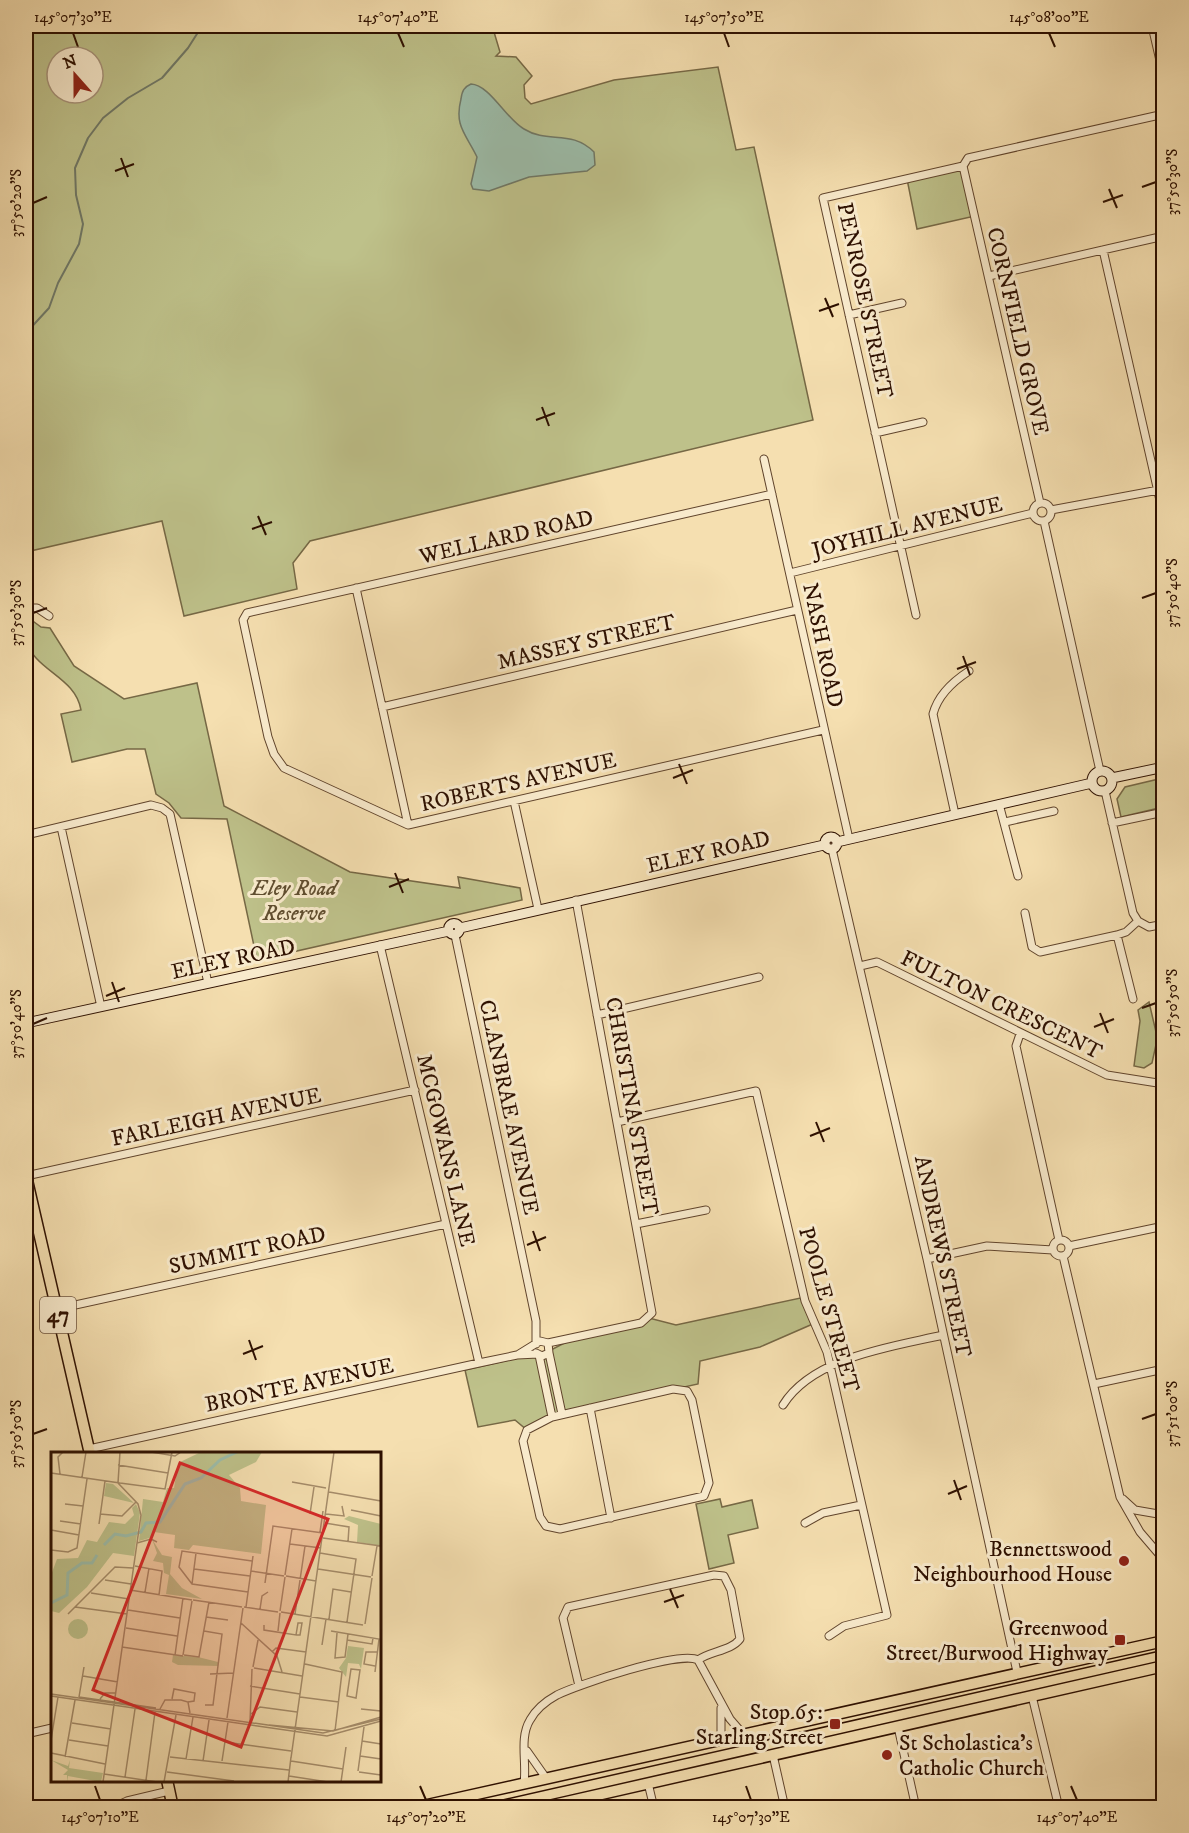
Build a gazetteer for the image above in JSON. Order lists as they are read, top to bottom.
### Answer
{
  "streets": {
    "main road": ["ELEY ROAD", "47"],
    "street": [
      "PENROSE STREET",
      "CORNFIELD GROVE",
      "JOYHILL AVENUE",
      "WELLARD ROAD",
      "MASSEY STREET",
      "NASH ROAD",
      "ROBERTS AVENUE",
      "FULTON CRESCENT",
      "CHRISTINA STREET",
      "CLANBRAE AVENUE",
      "FARLEIGH AVENUE",
      "MCGOWANS LANE",
      "SUMMIT ROAD",
      "ANDREWS STREET",
      "POOLE STREET",
      "BRONTE AVENUE"
    ]
  },
  "crossings": [
    ["PENROSE STREET", "CORNFIELD GROVE"],
    ["PENROSE STREET", "JOYHILL AVENUE"],
    ["CORNFIELD GROVE", "JOYHILL AVENUE"],
    ["JOYHILL AVENUE", "NASH ROAD"],
    ["WELLARD ROAD", "NASH ROAD"],
    ["WELLARD ROAD", "ROBERTS AVENUE"],
    ["MASSEY STREET", "NASH ROAD"],
    ["NASH ROAD", "ROBERTS AVENUE"],
    ["NASH ROAD", "ELEY ROAD"],
    ["ELEY ROAD", "CHRISTINA STREET"],
    ["ELEY ROAD", "CLANBRAE AVENUE"],
    ["ELEY ROAD", "MCGOWANS LANE"],
    ["ELEY ROAD", "ANDREWS STREET"],
    ["FULTON CRESCENT", "ANDREWS STREET"],
    ["CHRISTINA STREET", "CLANBRAE AVENUE"],
    ["CHRISTINA STREET", "POOLE STREET"],
    ["CHRISTINA STREET", "BRONTE AVENUE"],
    ["CLANBRAE AVENUE", "BRONTE AVENUE"],
    ["FARLEIGH AVENUE", "MCGOWANS LANE"],
    ["FARLEIGH AVENUE", "47"],
    ["MCGOWANS LANE", "SUMMIT ROAD"],
    ["MCGOWANS LANE", "BRONTE AVENUE"],
    ["SUMMIT ROAD", "47"],
    ["47", "BRONTE AVENUE"]
  ],
  "parks": ["Eley Road Reserve"],
  "places": {
    "other": ["Bennettswood Neighbourhood House", "St Scholastica's Catholic Church"],
    "transit": ["Greenwood Street/Burwood Highway", "Stop 65: Starling Street"]
  },
  "north": "top",
  "coordinates": [
    "145°07'30\"E",
    "145°07'40\"E",
    "145°07'50\"E",
    "145°08'00\"E",
    "37°50'30\"S",
    "37°50'20\"S",
    "37°50'40\"S",
    "37°50'50\"S",
    "37°51'00\"S",
    "145°07'10\"E",
    "145°07'20\"E"
  ]
}
